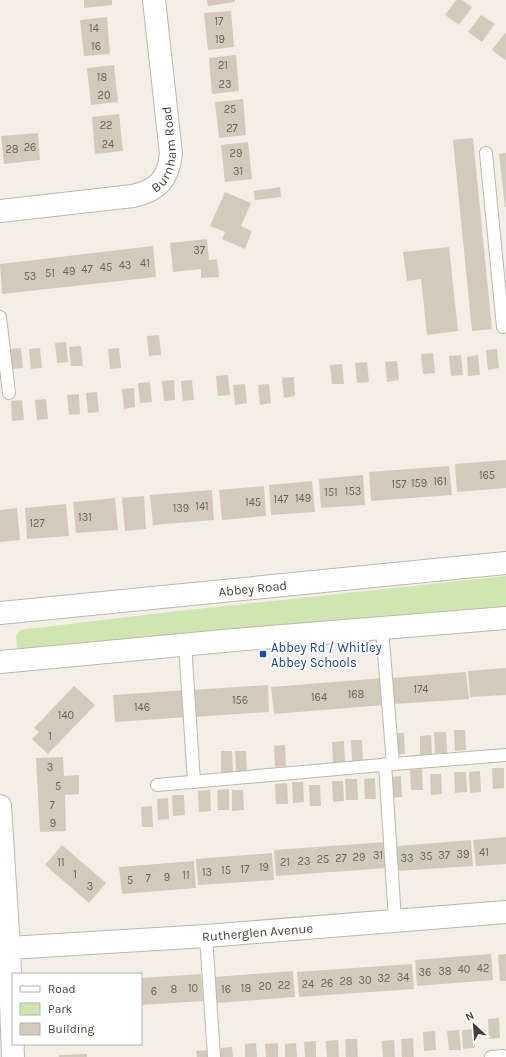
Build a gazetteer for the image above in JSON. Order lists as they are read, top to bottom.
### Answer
{
  "streets": {
    "street": ["Burnham Road", "Abbey Road", "Rutherglen Avenue"]
  },
  "places": {
    "transit": ["Abbey Rd / Whitley Abbey Schools"]
  },
  "house_numbers": [
    "17",
    "14",
    "19",
    "16",
    "21",
    "18",
    "23",
    "20",
    "25",
    "22",
    "27",
    "24",
    "26",
    "28",
    "29",
    "31",
    "37",
    "41",
    "43",
    "45",
    "47",
    "49",
    "51",
    "53",
    "165",
    "161",
    "159",
    "157",
    "153",
    "151",
    "149",
    "147",
    "145",
    "141",
    "139",
    "131",
    "127",
    "174",
    "168",
    "164",
    "156",
    "146",
    "140",
    "1",
    "3",
    "5",
    "7",
    "9",
    "41",
    "39",
    "31",
    "37",
    "35",
    "29",
    "27",
    "33",
    "25",
    "23",
    "11",
    "21",
    "19",
    "17",
    "15",
    "13",
    "1",
    "11",
    "9",
    "7",
    "5",
    "3",
    "42",
    "40",
    "38",
    "36",
    "34",
    "32",
    "30",
    "28",
    "26",
    "24",
    "22",
    "20",
    "10",
    "18",
    "8",
    "16",
    "6"
  ],
  "legend": ["Road", "Park", "Building"],
  "north": "top left"
}
